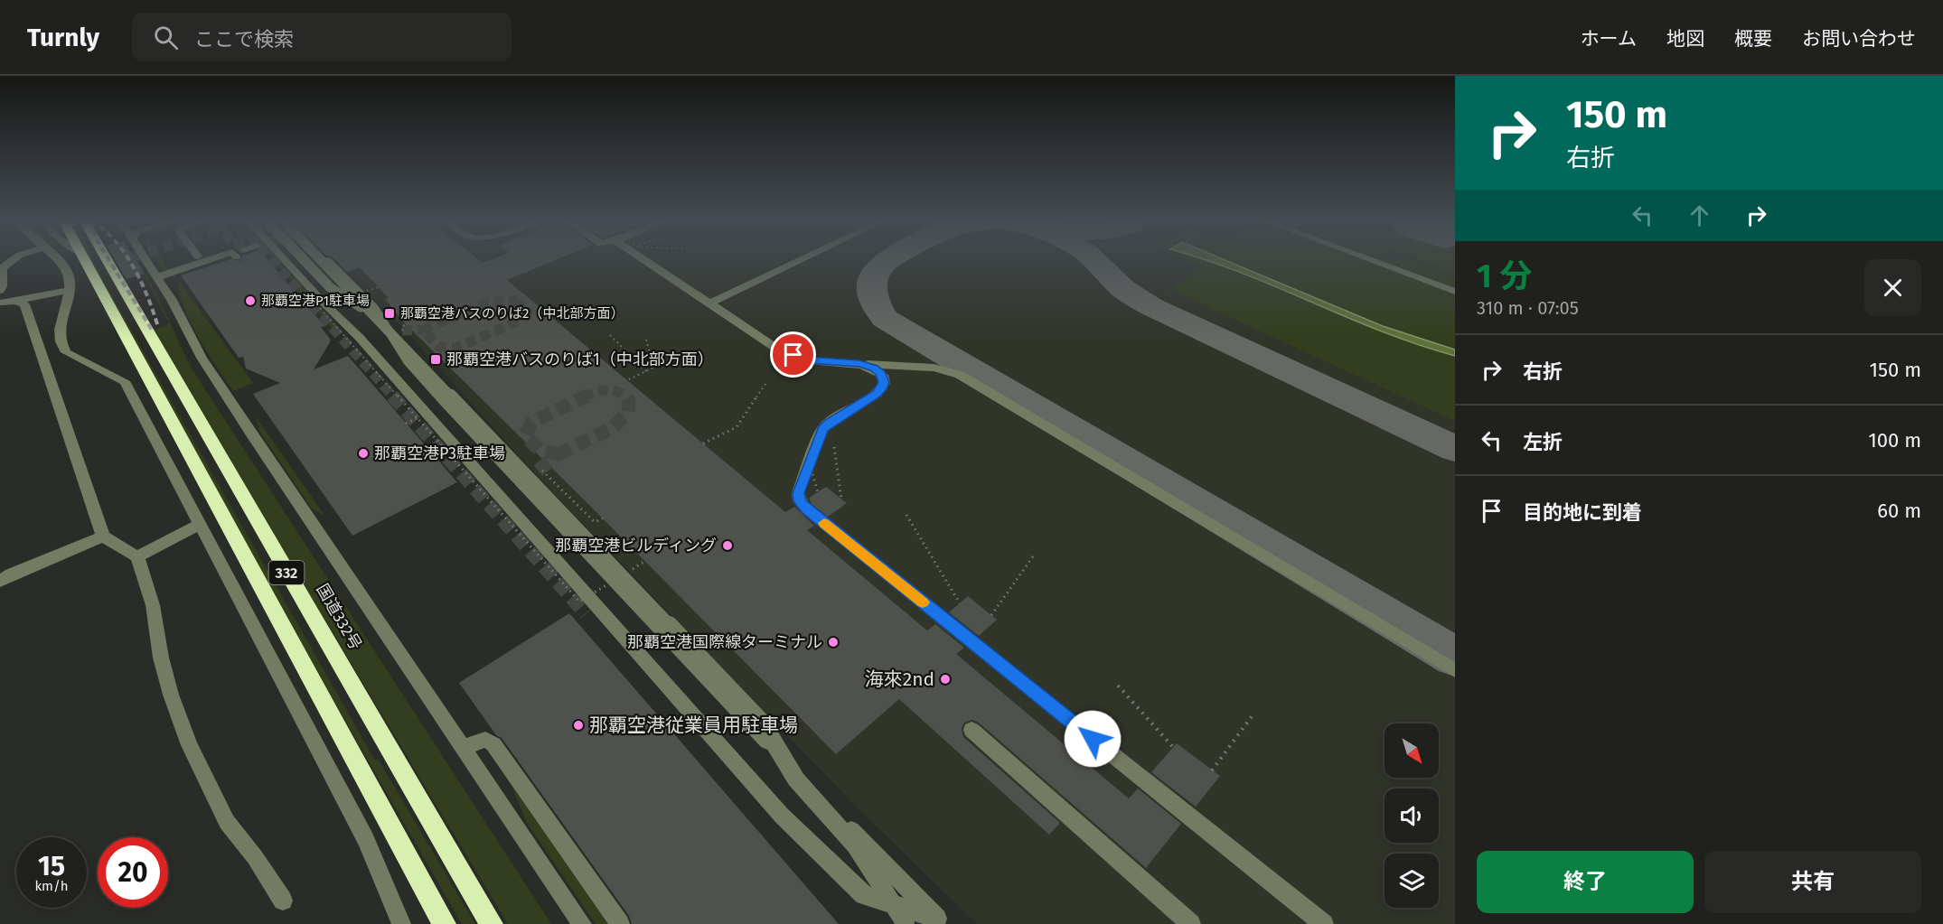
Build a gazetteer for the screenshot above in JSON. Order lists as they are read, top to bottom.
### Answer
{
  "streets": {
    "highway": ["332", "国道332号"]
  },
  "places": {
    "other": [
      "那覇空港P1駐車場",
      "那覇空港P3駐車場",
      "那覇空港ビルディング",
      "那覇空港国際線ターミナル",
      "海來2nd",
      "那覇空港従業員用駐車場"
    ],
    "transit": ["那覇空港バスのりば2（中北部方面）", "那覇空港バスのりば1（中北部方面）"]
  },
  "north": "bottom right",
  "page": {
    "header": "Turnly",
    "search": "ここで検索",
    "nav": [
      "ホーム",
      "地図",
      "概要",
      "お問い合わせ"
    ],
    "turn": ["150 m", "右折"],
    "heading": ["1 分", "310 m · 07:05"],
    "list": [
      {
        "name": "右折",
        "value": "150 m"
      },
      {
        "name": "左折",
        "value": "100 m"
      },
      {
        "name": "目的地に到着",
        "value": "60 m"
      }
    ],
    "speed": "15 km/h",
    "limit": "20",
    "buttons": ["終了", "共有"]
  }
}
